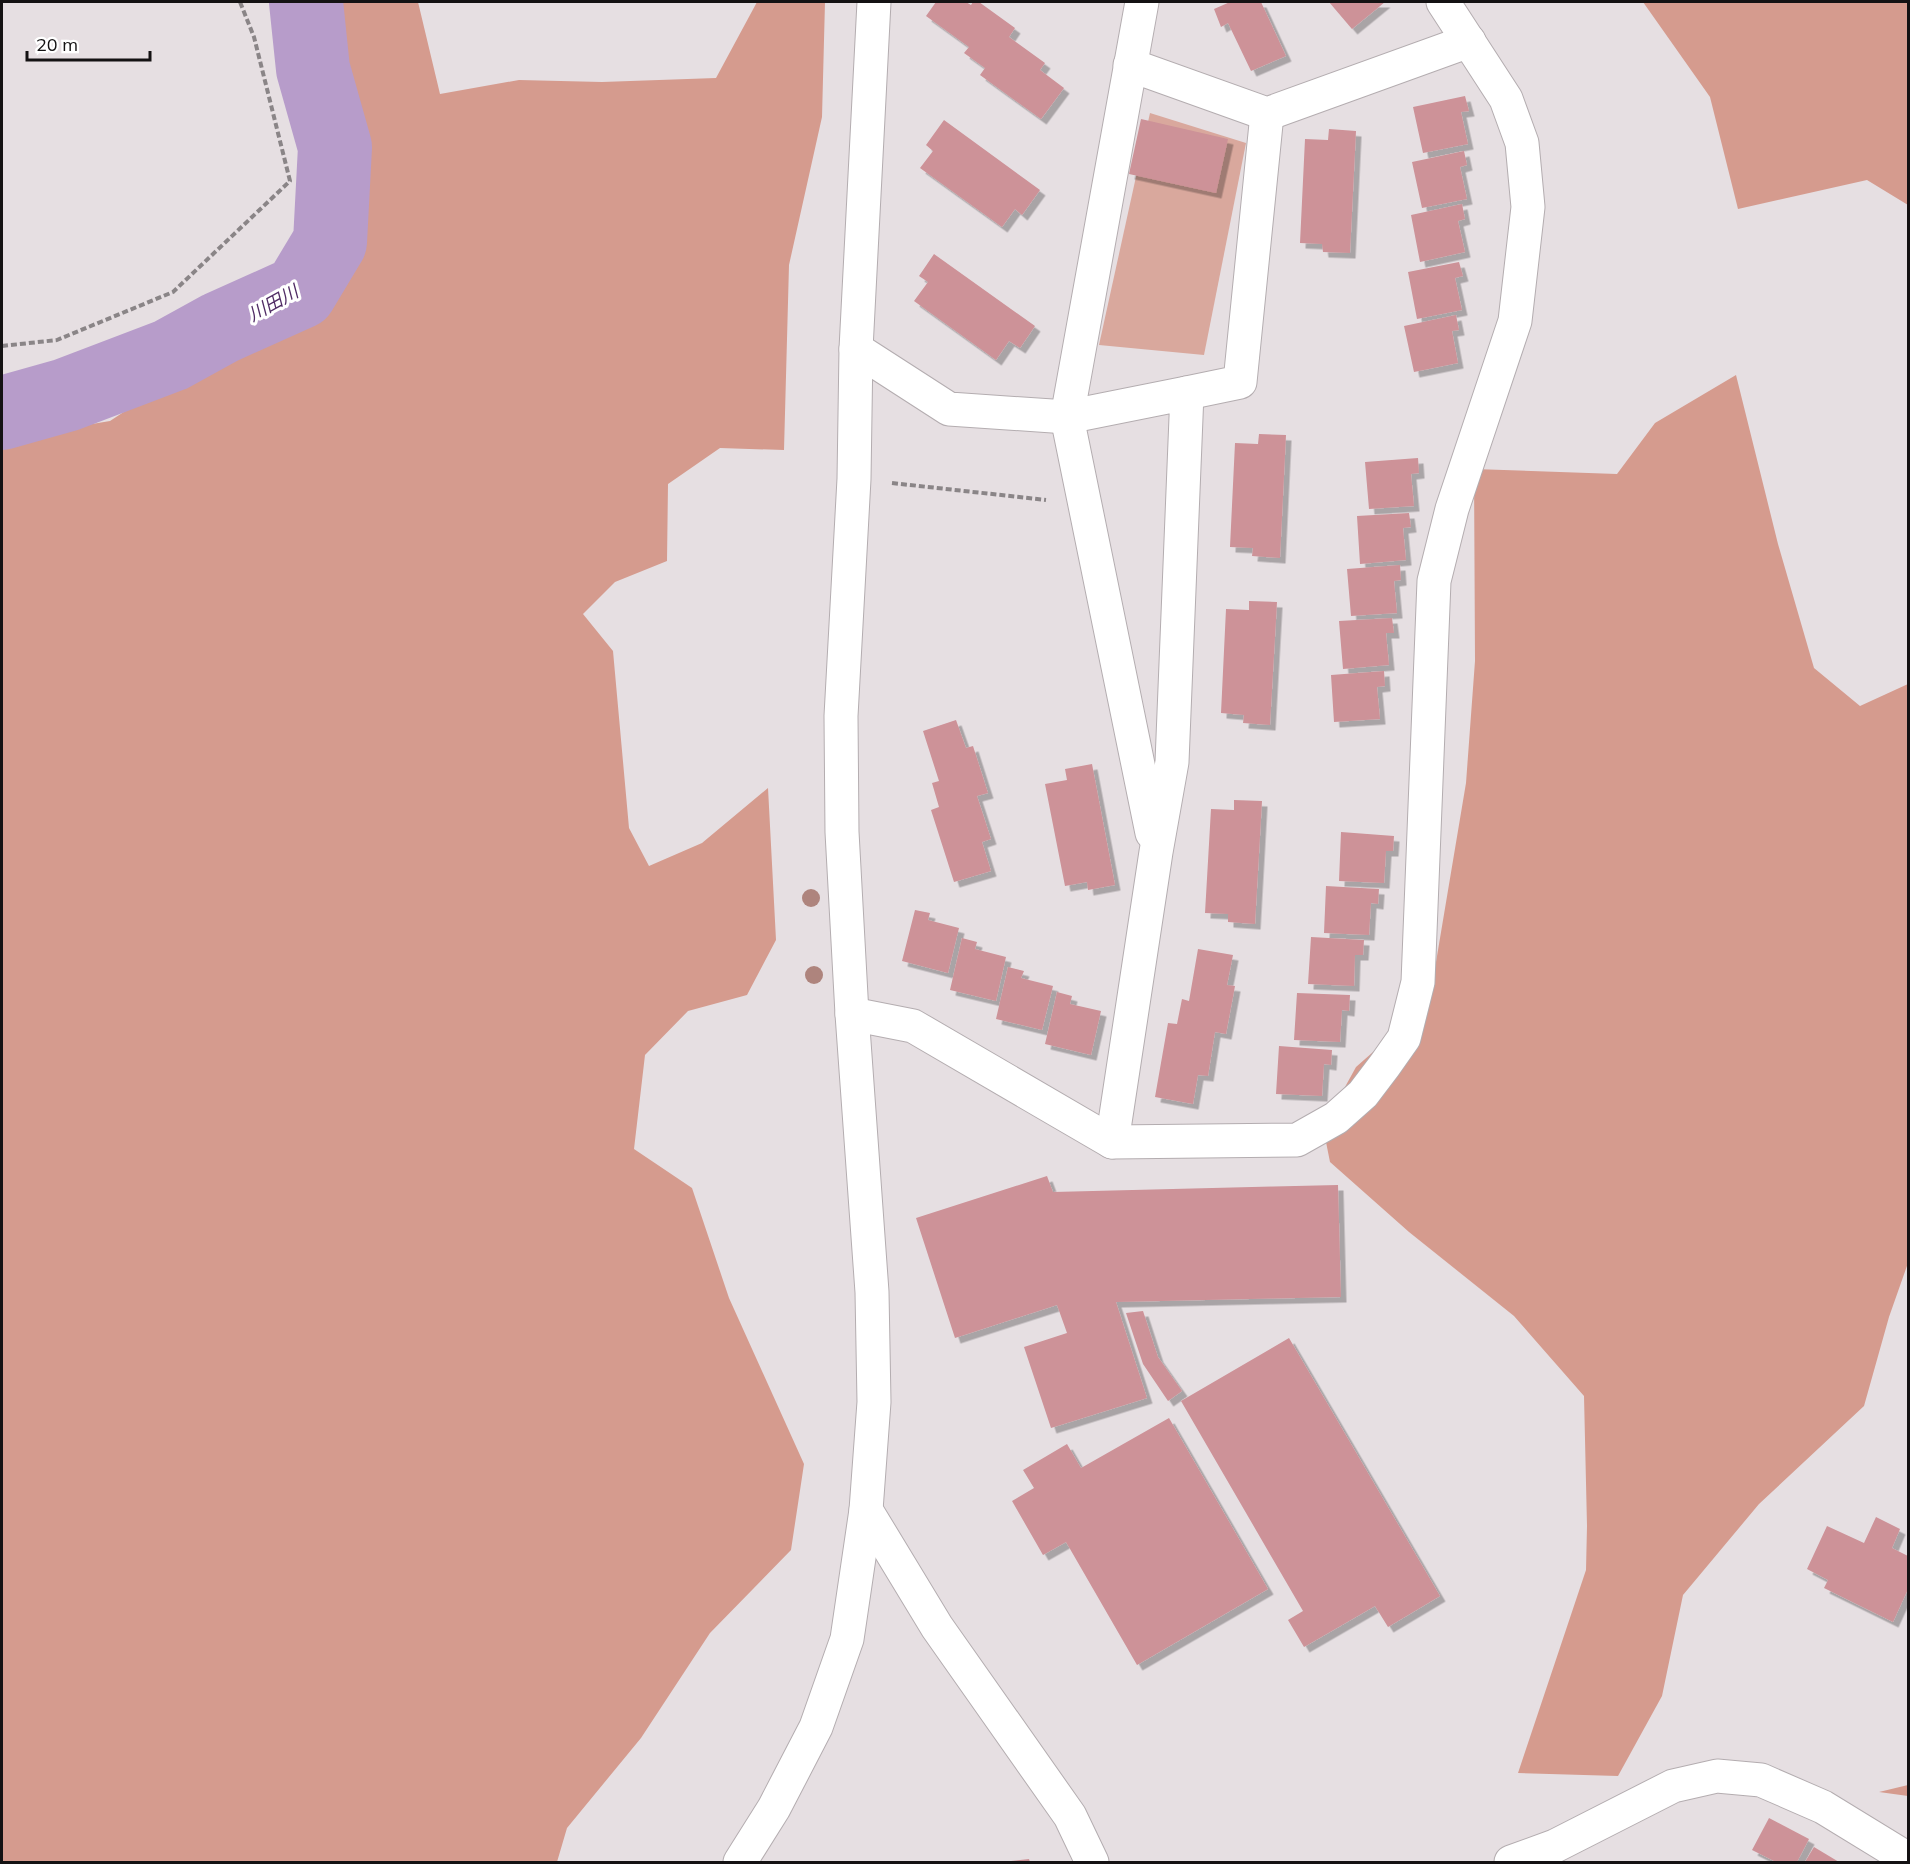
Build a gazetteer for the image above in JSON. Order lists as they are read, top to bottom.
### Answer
{
  "water": ["川田川"],
  "scale_bar": "20 m"
}
